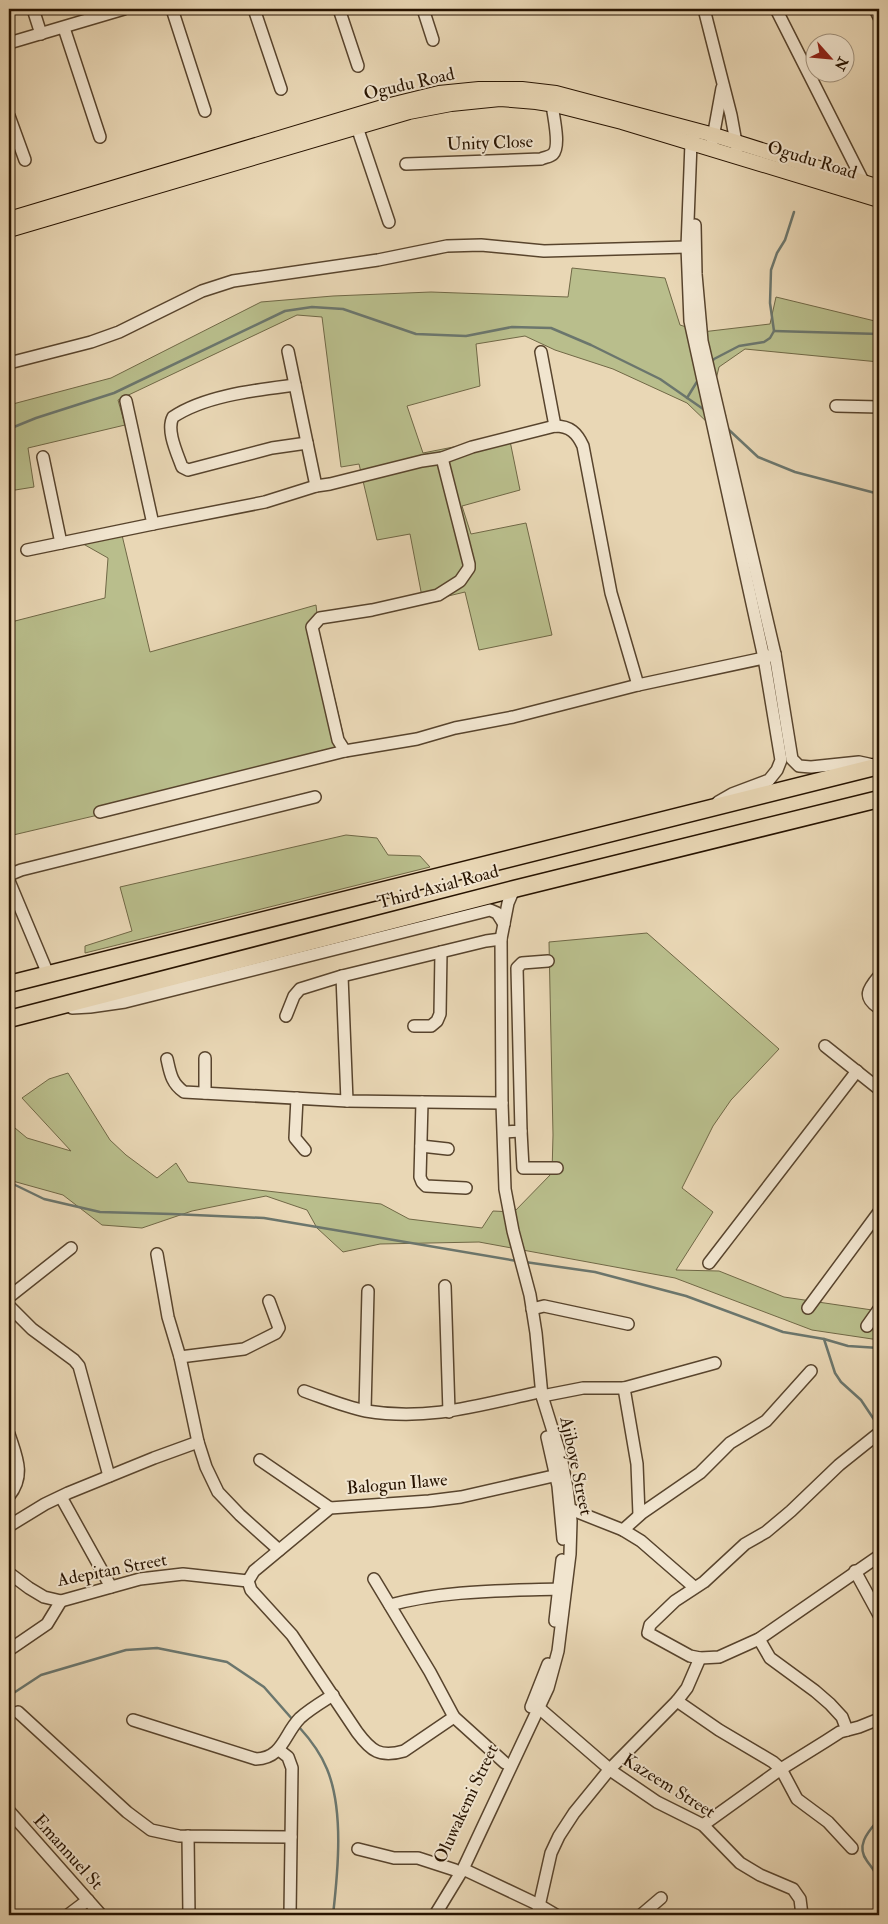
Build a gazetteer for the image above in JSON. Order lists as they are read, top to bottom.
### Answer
{
  "streets": {
    "highway": ["Third Axial Road"],
    "main road": ["Ogudu Road"],
    "street": [
      "Unity Close",
      "Ajiboye Street",
      "Balogun Ilawe",
      "Adepitan Street",
      "Kazeem Street",
      "Oluwakemi Street",
      "Emannuel St"
    ]
  },
  "crossings": [
    ["Ogudu Road", "Unity Close"],
    ["Third Axial Road", "Ajiboye Street"],
    ["Ajiboye Street", "Balogun Ilawe"],
    ["Ajiboye Street", "Kazeem Street"],
    ["Ajiboye Street", "Oluwakemi Street"],
    ["Balogun Ilawe", "Adepitan Street"],
    ["Kazeem Street", "Oluwakemi Street"]
  ],
  "north": "bottom right"
}
